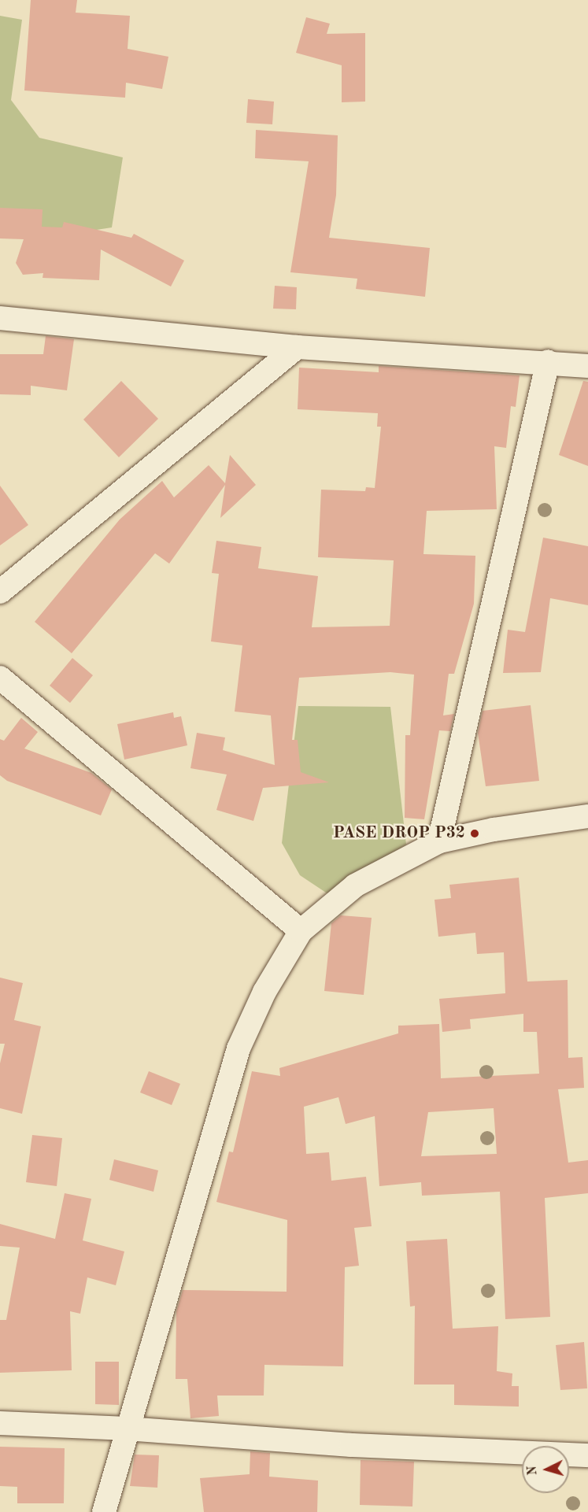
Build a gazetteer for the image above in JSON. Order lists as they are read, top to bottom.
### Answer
{
  "places": ["PASE DROP P32"],
  "north": "left"
}
